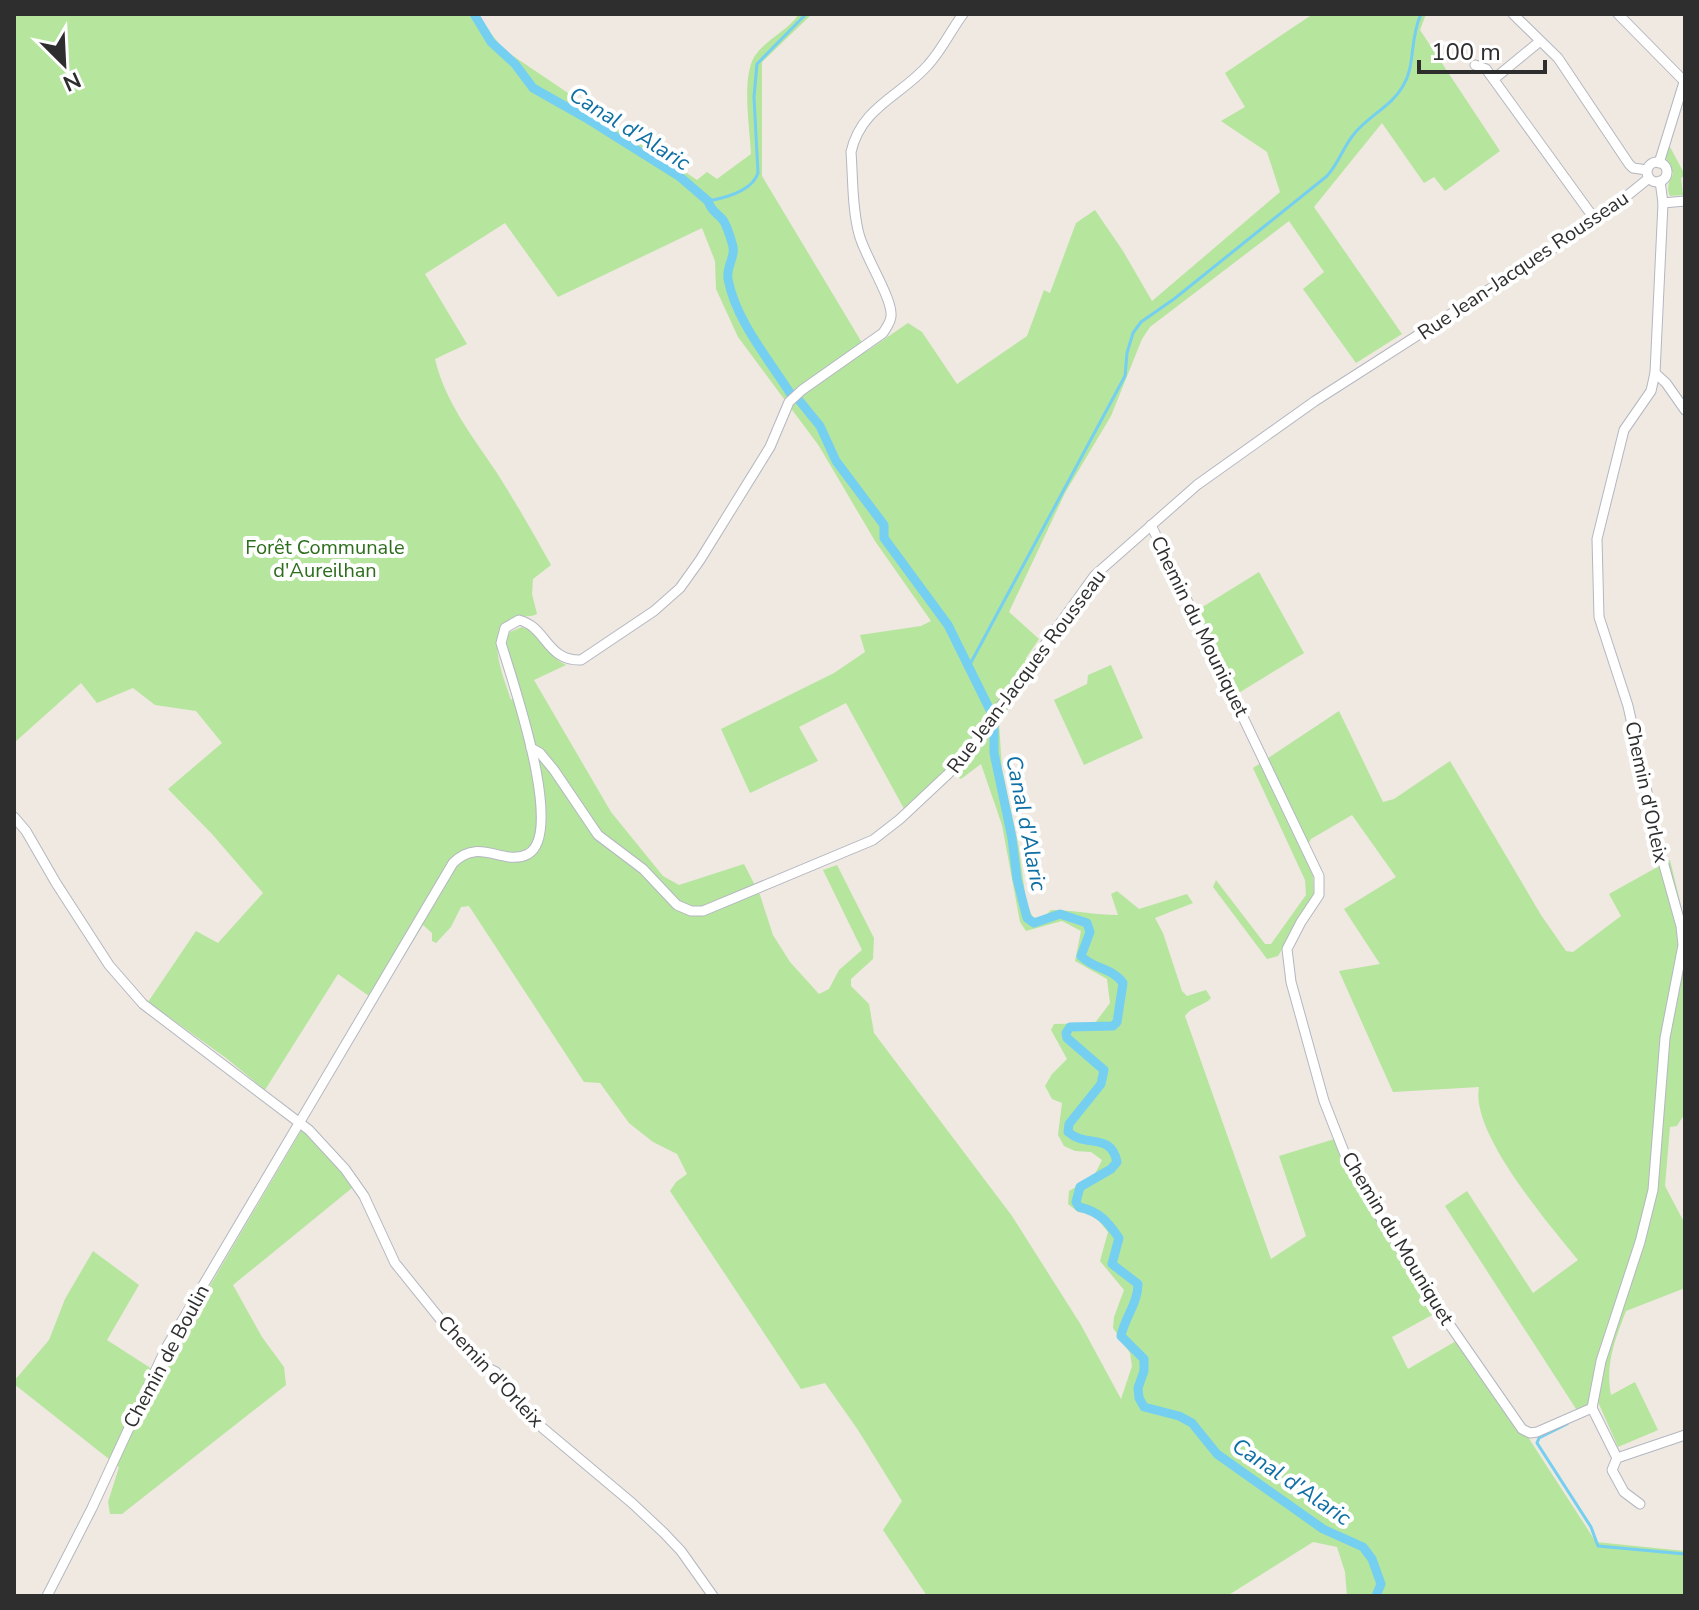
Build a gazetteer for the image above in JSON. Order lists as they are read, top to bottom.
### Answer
{
  "streets": {
    "street": [
      "Rue Jean-Jacques Rousseau",
      "Chemin du Mouniquet",
      "Chemin d'Orleix",
      "Chemin de Boulin"
    ]
  },
  "crossings": [
    ["Rue Jean-Jacques Rousseau", "Chemin du Mouniquet"],
    ["Rue Jean-Jacques Rousseau", "Chemin d'Orleix"],
    ["Rue Jean-Jacques Rousseau", "Chemin de Boulin"],
    ["Chemin du Mouniquet", "Chemin d'Orleix"],
    ["Chemin d'Orleix", "Chemin de Boulin"]
  ],
  "water": ["Canal d'Alaric"],
  "parks": ["Forêt Communale d'Aureilhan"],
  "scale_bar": "100 m",
  "north": "bottom right"
}
